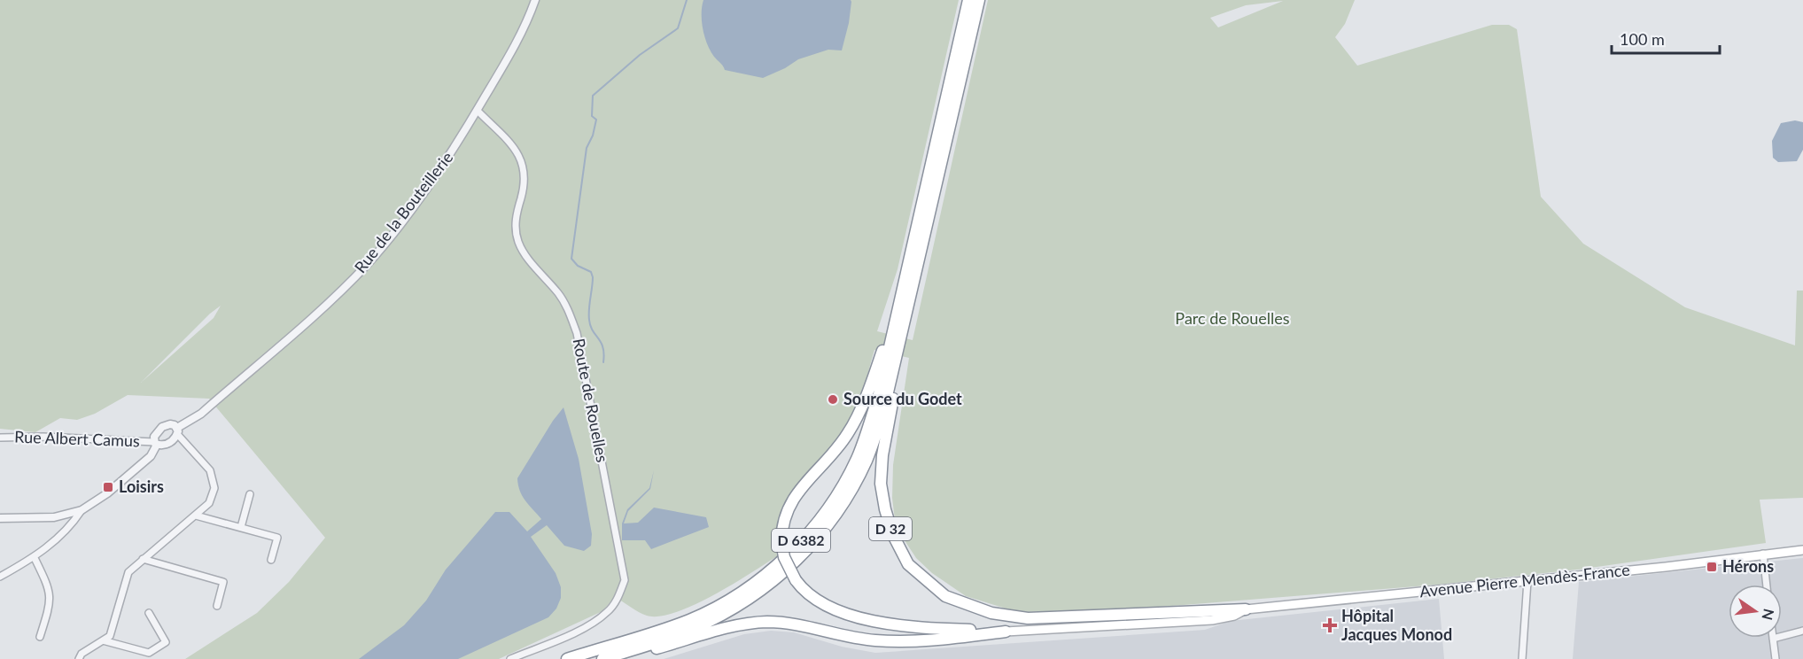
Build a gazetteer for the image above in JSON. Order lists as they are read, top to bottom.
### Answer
{
  "streets": {
    "highway": ["D 32", "D 6382"],
    "main road": ["Avenue Pierre Mendès-France"],
    "street": ["Rue de la Bouteillerie", "Route de Rouelles", "Rue Albert Camus"]
  },
  "crossings": [
    ["Rue de la Bouteillerie", "Route de Rouelles"],
    ["D 32", "D 6382"],
    ["D 32", "Avenue Pierre Mendès-France"]
  ],
  "parks": ["Parc de Rouelles"],
  "places": {
    "other": ["Source du Godet"],
    "transit": ["Loisirs", "Hérons"],
    "health": ["Hôpital Jacques Monod"]
  },
  "scale_bar": "100 m",
  "north": "right"
}
